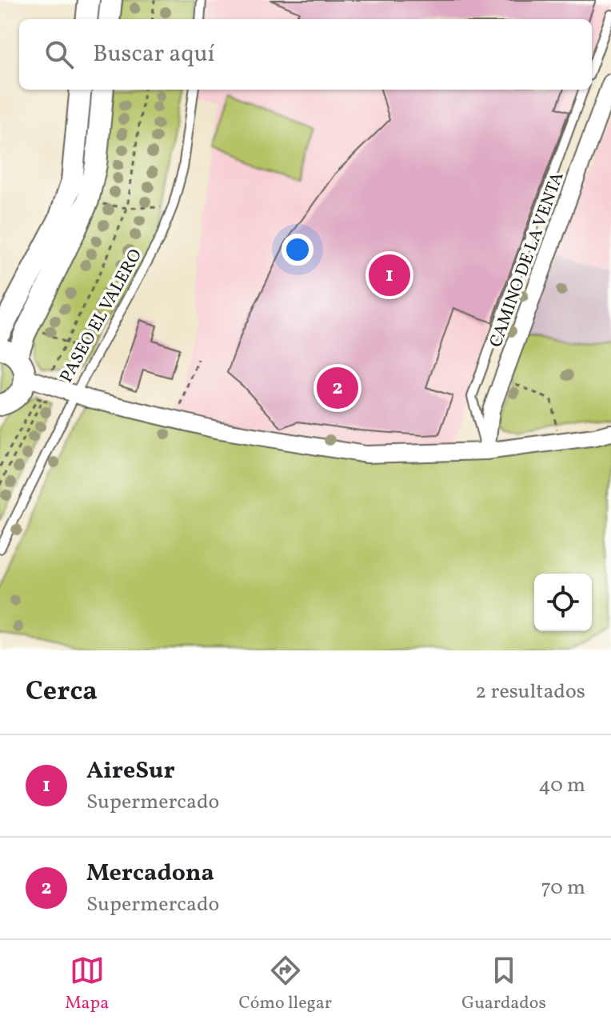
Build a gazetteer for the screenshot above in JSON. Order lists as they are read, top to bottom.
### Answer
{
  "streets": {
    "street": ["CAMINO DE LA VENTA"],
    "lane": ["PASEO EL VALERO"]
  },
  "page": {
    "search": "Buscar aquí",
    "pins": ["1", "2"],
    "heading": ["Cerca", "2 resultados"],
    "list": [
      {
        "mark": "1",
        "name": "AireSur",
        "note": "Supermercado",
        "value": "40 m"
      },
      {
        "mark": "2",
        "name": "Mercadona",
        "note": "Supermercado",
        "value": "70 m"
      }
    ],
    "nav": ["Mapa", "Cómo llegar", "Guardados"]
  }
}
